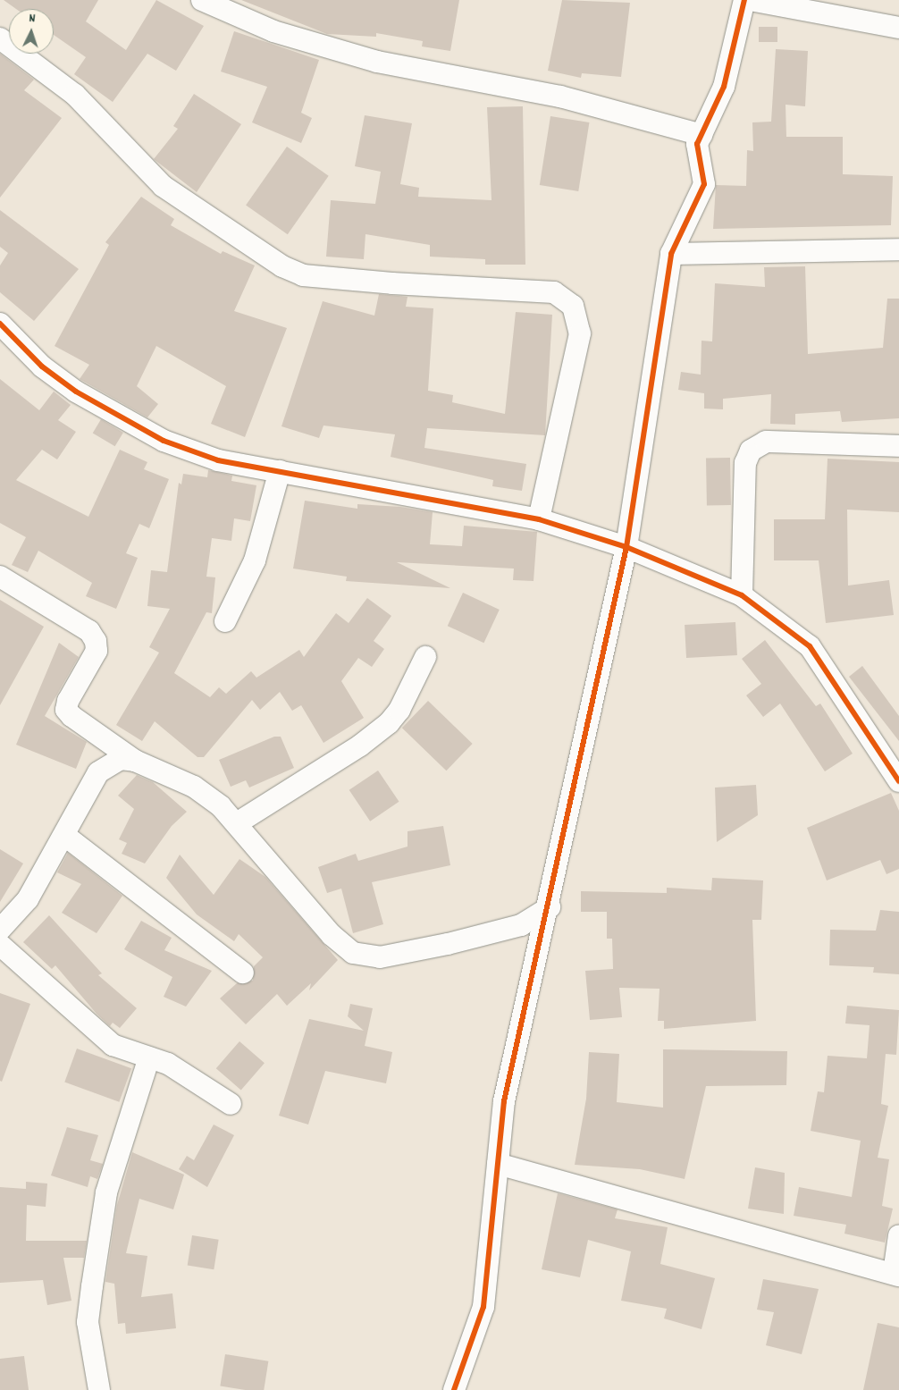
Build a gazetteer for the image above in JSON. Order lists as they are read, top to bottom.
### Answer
{
  "north": "top"
}
